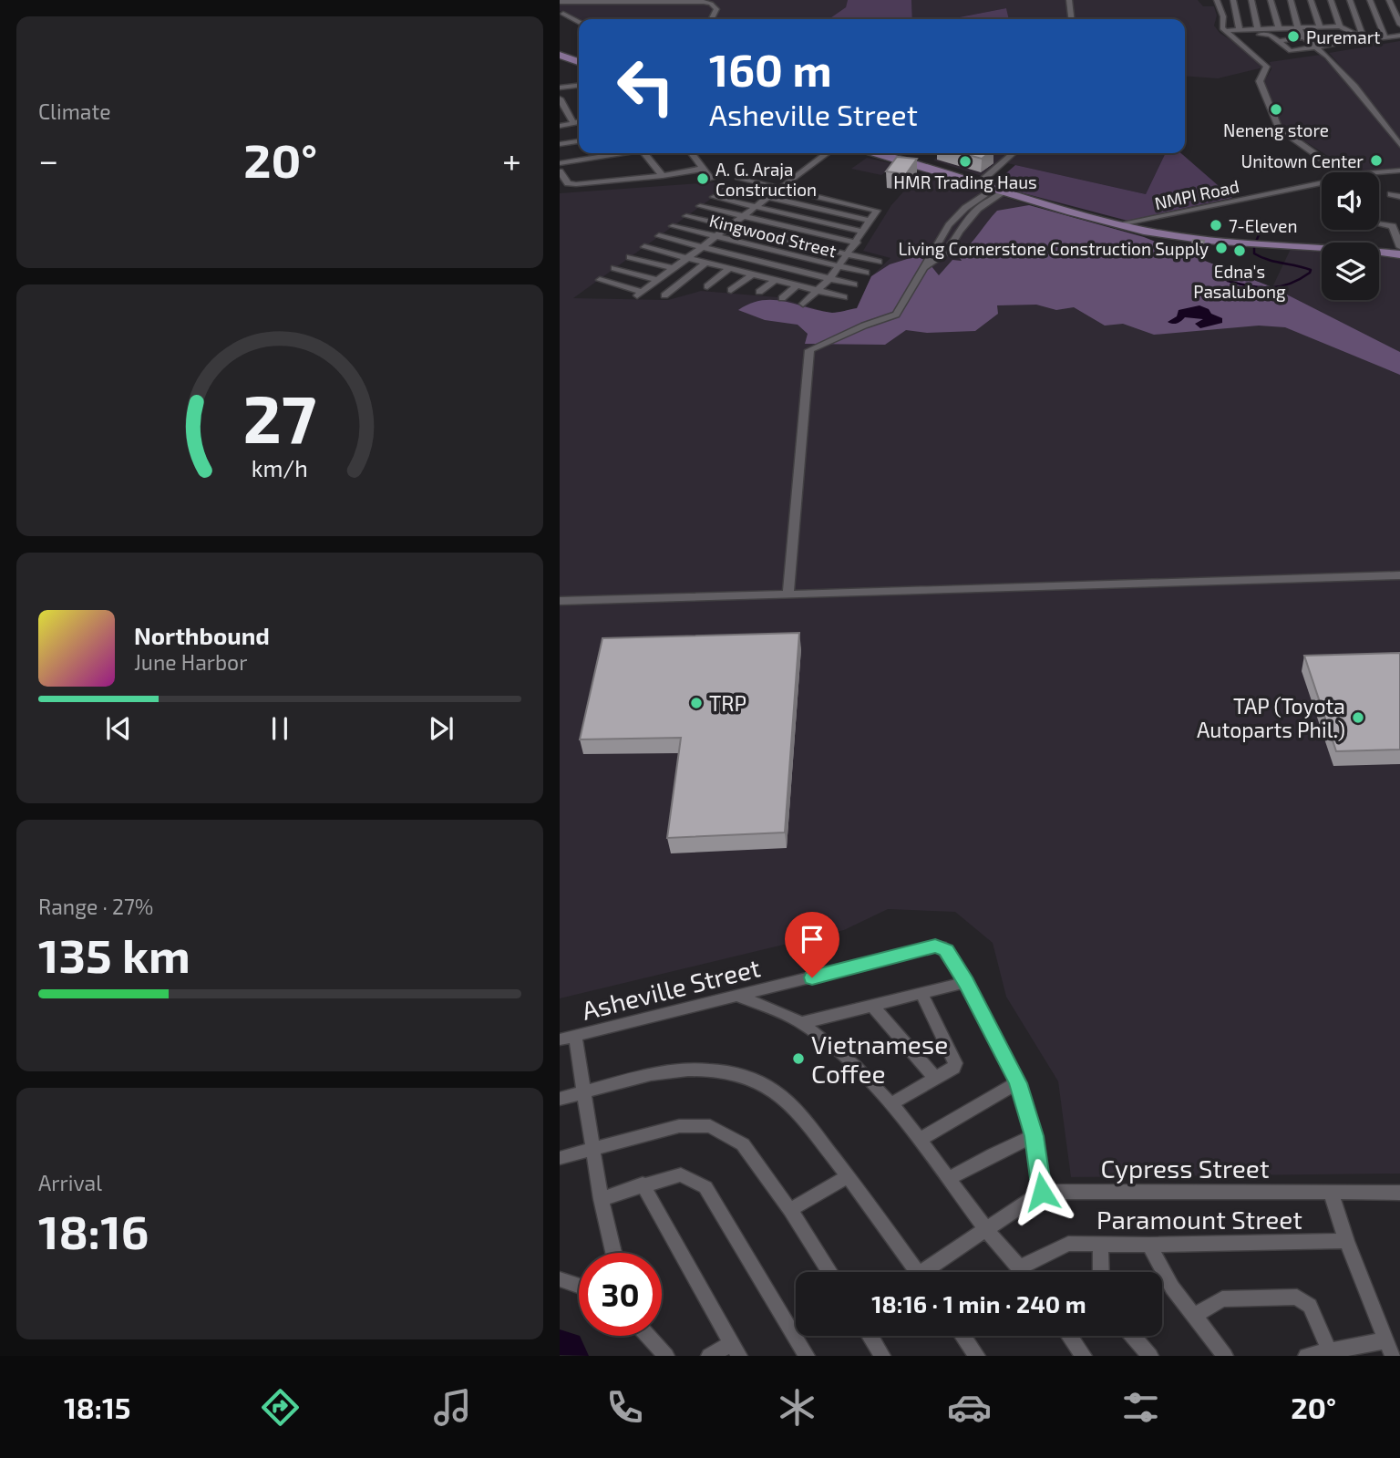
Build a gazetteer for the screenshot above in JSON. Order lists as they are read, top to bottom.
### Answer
{
  "streets": {
    "street": [
      "NMPI Road",
      "Kingwood Street",
      "Asheville Street",
      "Cypress Street",
      "Paramount Street"
    ]
  },
  "crossings": [
    ["Asheville Street", "Cypress Street"]
  ],
  "places": [
    "Puremart",
    "Neneng store",
    "Unitown Center",
    "HMR Trading Haus",
    "A. G. Araja Construction",
    "7-Eleven",
    "Living Cornerstone Construction Supply",
    "Edna's Pasalubong",
    "TRP",
    "TAP (Toyota Autoparts Phil.)",
    "Vietnamese Coffee"
  ],
  "page": {
    "tile": [
      "Climate",
      ["Range · 27%", "135 km"],
      ["Arrival", "18:16"]
    ],
    "turn": ["160 m", "Asheville Street"],
    "heat": ["−", "20°", "+"],
    "song": ["Northbound", "June Harbor"],
    "limit": "30",
    "trip": "18:16 · 1 min · 240 m",
    "tabs": ["18:15", "20°"],
    "gauge": ["27", "km/h"]
  }
}
